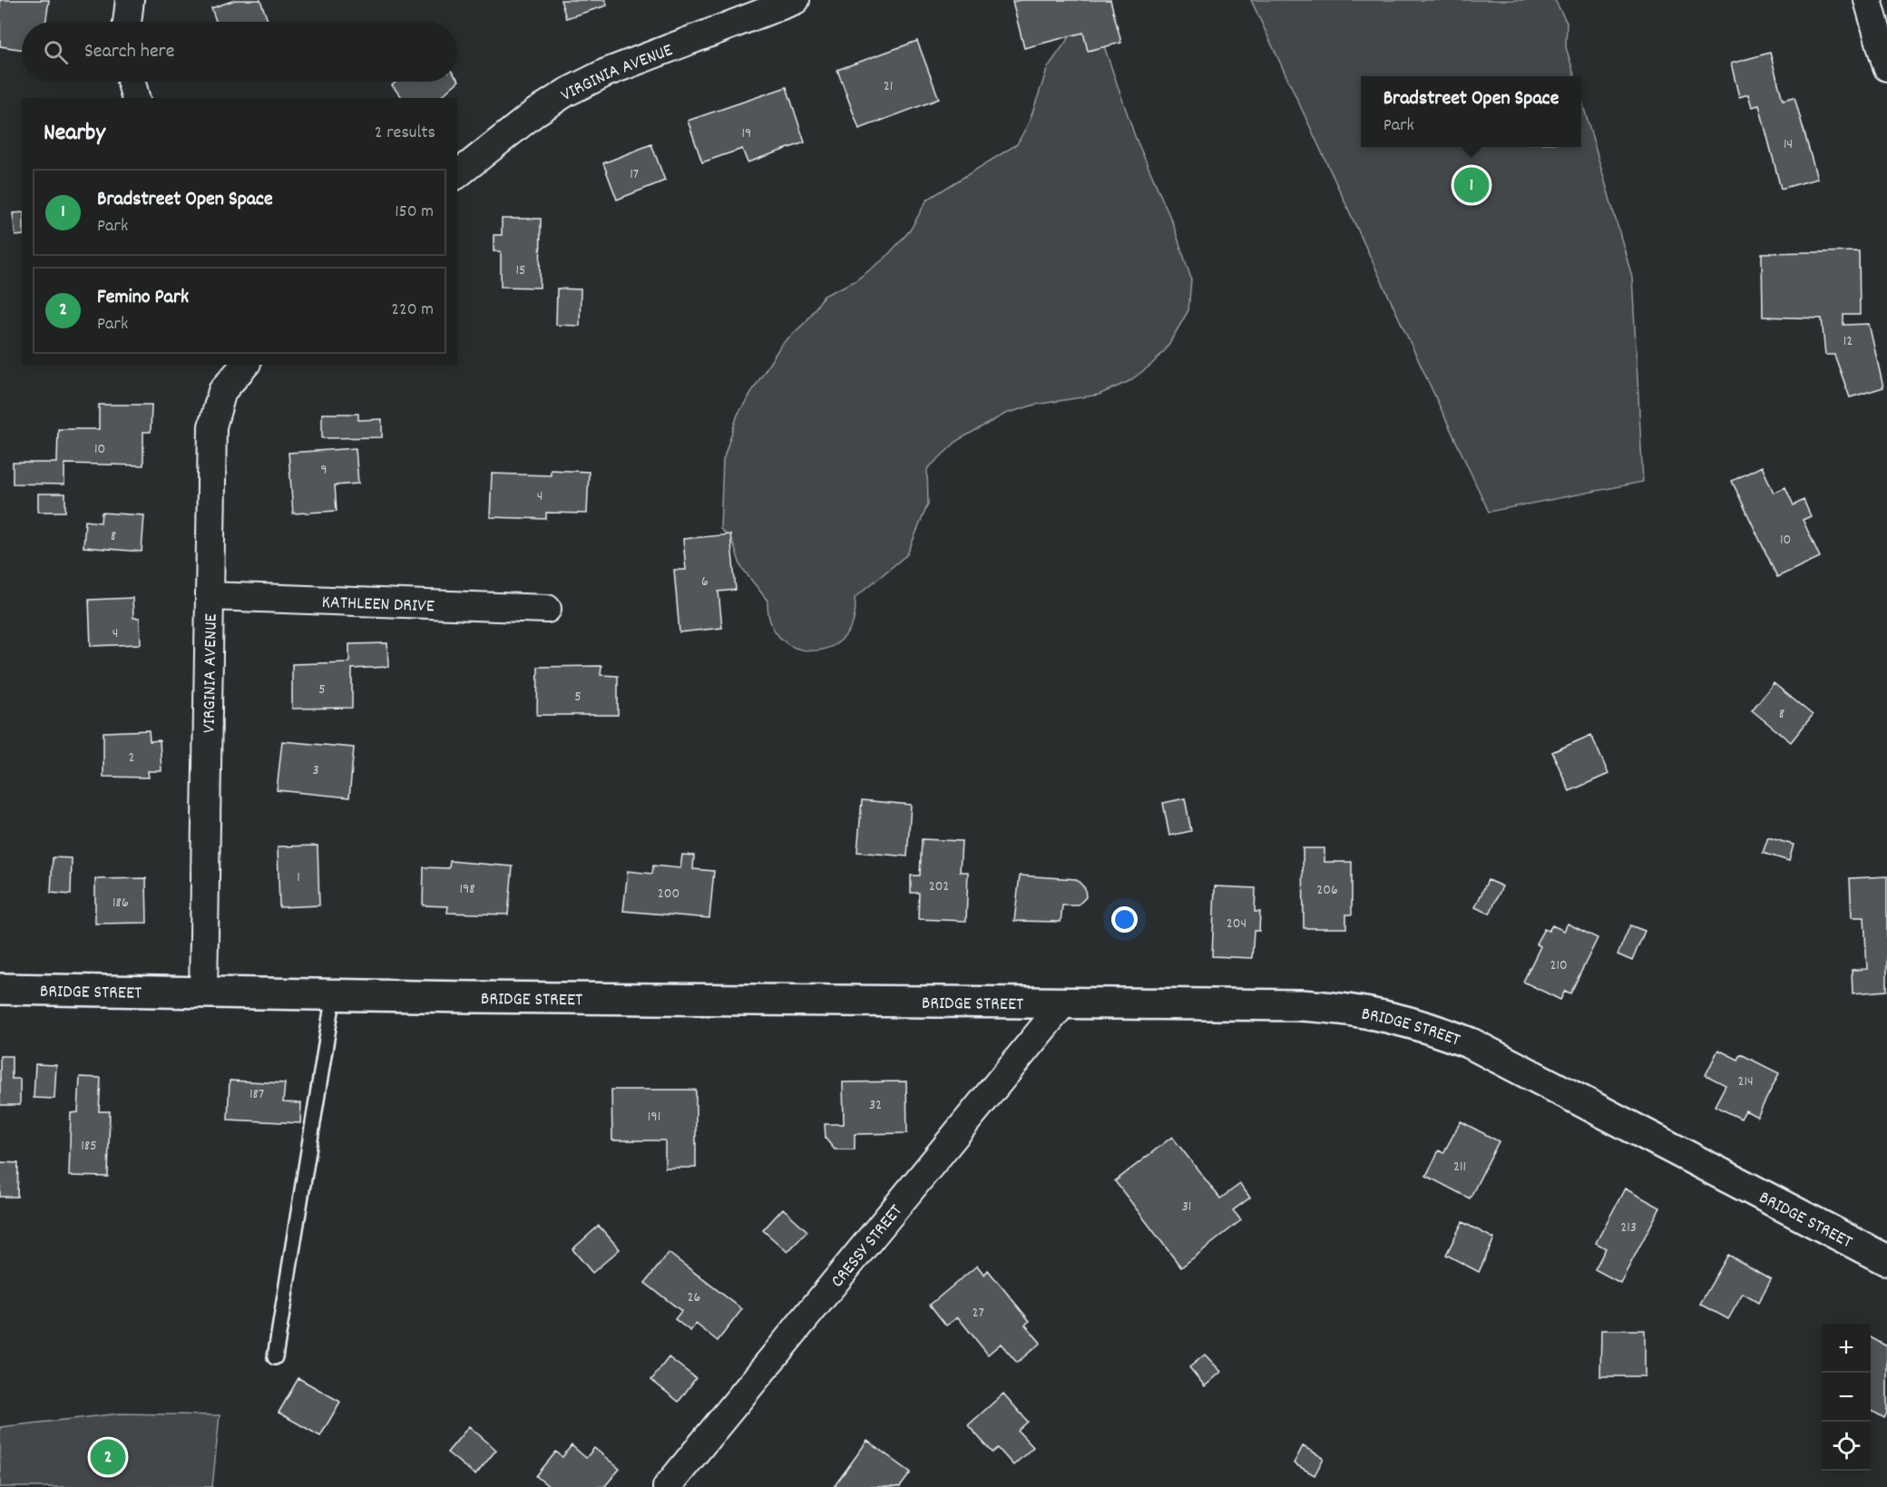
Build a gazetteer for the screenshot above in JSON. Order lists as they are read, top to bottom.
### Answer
{
  "streets": {
    "main road": ["BRIDGE STREET"],
    "street": ["VIRGINIA AVENUE", "KATHLEEN DRIVE", "CRESSY STREET"]
  },
  "crossings": [
    ["VIRGINIA AVENUE", "KATHLEEN DRIVE"],
    ["VIRGINIA AVENUE", "BRIDGE STREET"],
    ["BRIDGE STREET", "CRESSY STREET"]
  ],
  "house_numbers": [
    "21",
    "19",
    "14",
    "17",
    "15",
    "12",
    "10",
    "9",
    "4",
    "8",
    "10",
    "6",
    "4",
    "5",
    "5",
    "8",
    "2",
    "3",
    "1",
    "202",
    "198",
    "206",
    "200",
    "186",
    "204",
    "210",
    "214",
    "187",
    "32",
    "191",
    "185",
    "211",
    "31",
    "213",
    "26",
    "27"
  ],
  "page": {
    "search": "Search here",
    "popup": ["Bradstreet Open Space", "Park"],
    "heading": ["Nearby", "2 results"],
    "pins": ["1", "2"],
    "list": [
      {
        "mark": "1",
        "name": "Bradstreet Open Space",
        "note": "Park",
        "value": "150 m"
      },
      {
        "mark": "2",
        "name": "Femino Park",
        "note": "Park",
        "value": "220 m"
      }
    ],
    "map_buttons": ["+", "−"]
  }
}
